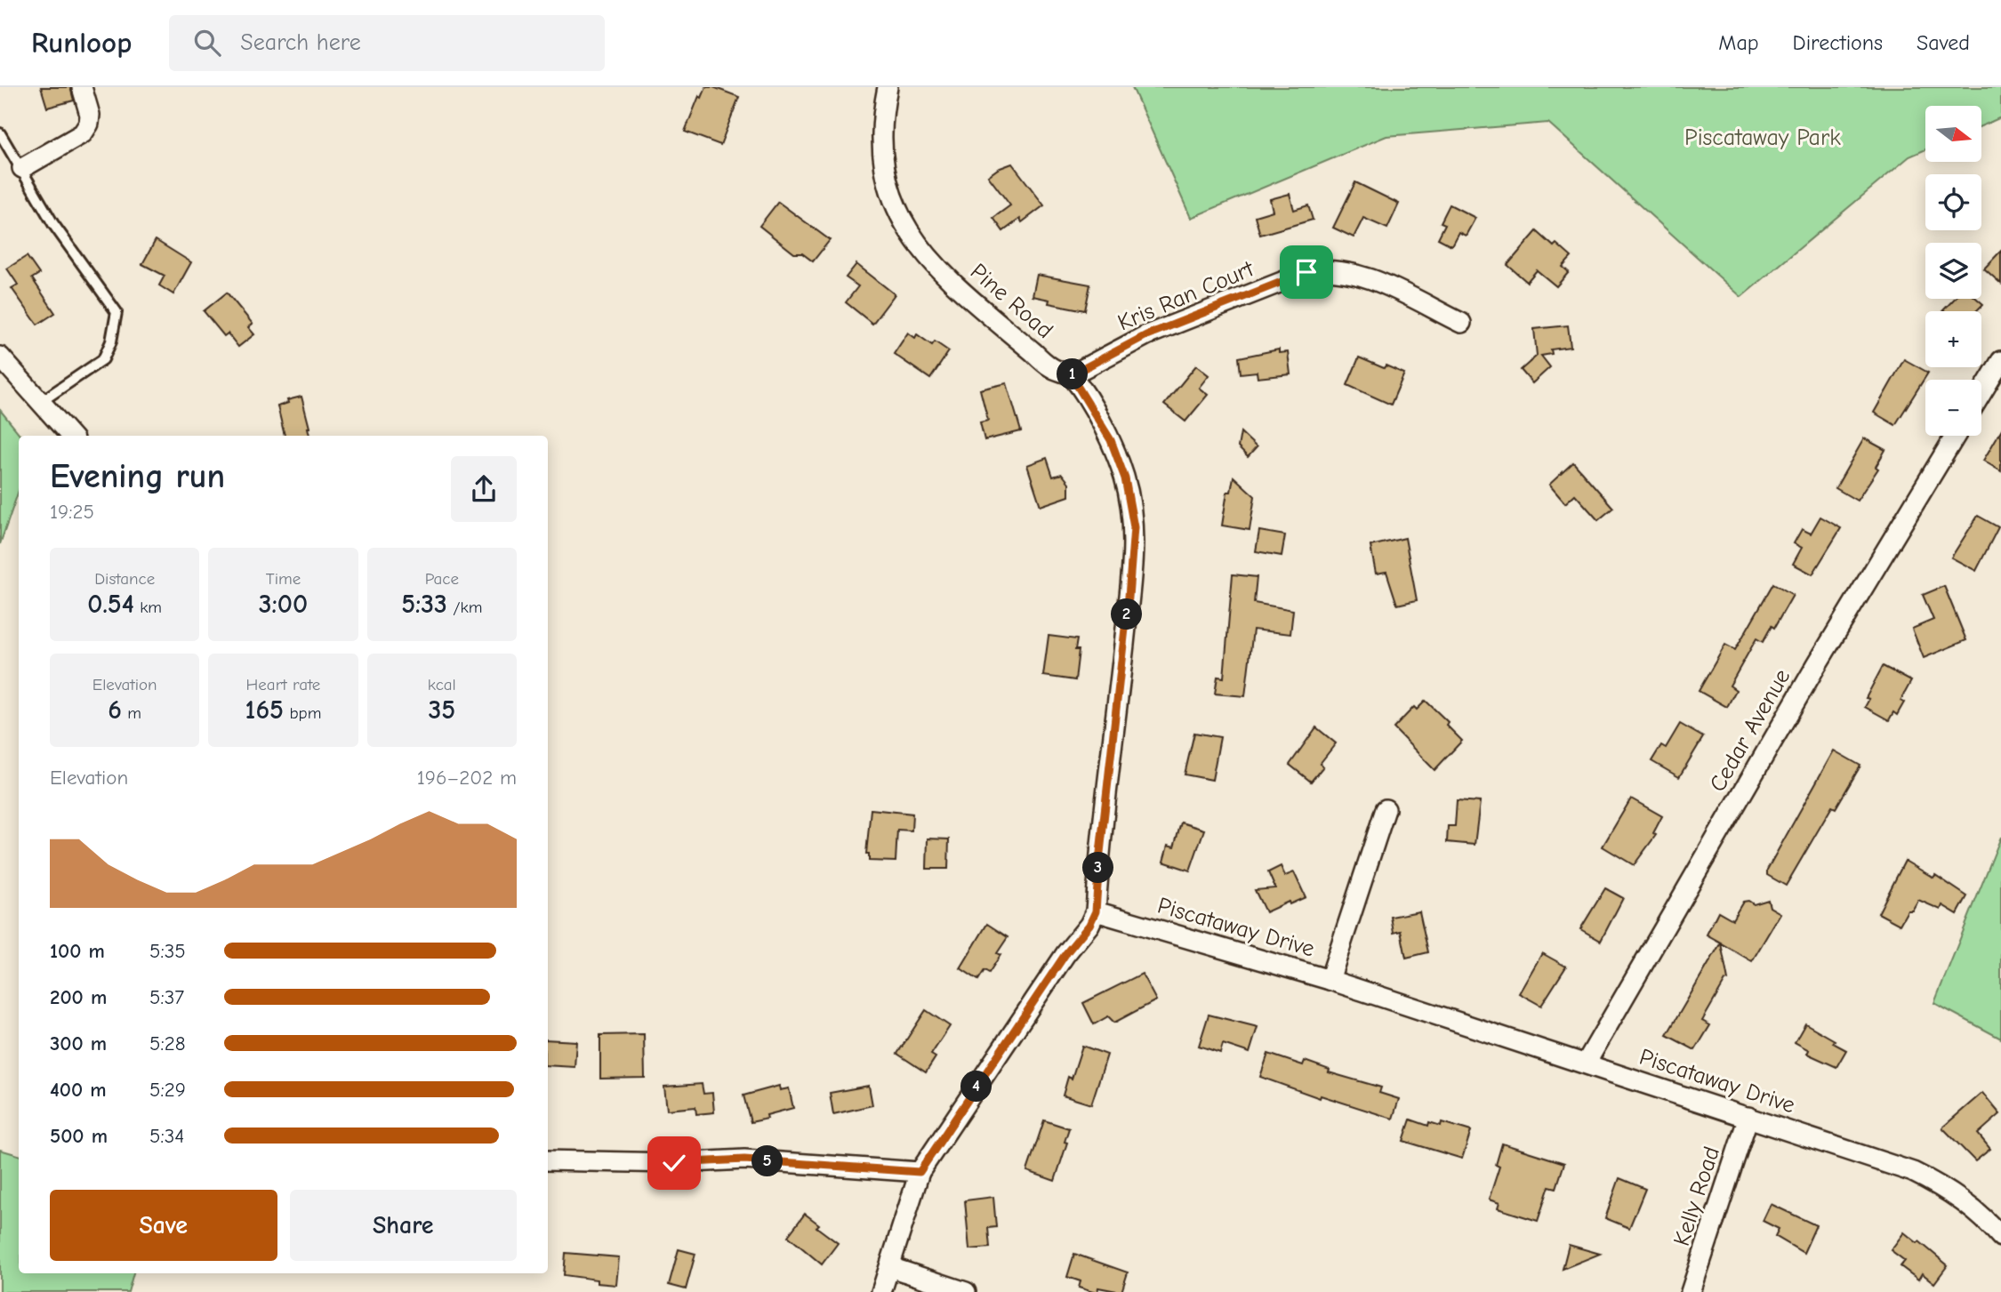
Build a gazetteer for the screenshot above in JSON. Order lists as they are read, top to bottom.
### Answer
{
  "streets": {
    "street": [
      "Kris Ran Court",
      "Pine Road",
      "Cedar Avenue",
      "Piscataway Drive",
      "Kelly Road"
    ]
  },
  "crossings": [
    ["Kris Ran Court", "Pine Road"],
    ["Cedar Avenue", "Piscataway Drive"],
    ["Piscataway Drive", "Kelly Road"]
  ],
  "parks": ["Piscataway Park"],
  "north": "right",
  "page": {
    "header": "Runloop",
    "search": "Search here",
    "nav": ["Map", "Directions", "Saved"],
    "map_buttons": ["+", "−"],
    "pins": [
      "1",
      "2",
      "3",
      "4",
      "5"
    ],
    "heading": ["Evening run", "19:25"],
    "stats": [
      ["Distance", "0.54 km"],
      ["Time", "3:00"],
      ["Pace", "5:33 /km"],
      ["Elevation", "6 m"],
      ["Heart rate", "165 bpm"],
      ["kcal", "35"]
    ],
    "chart": ["Elevation", "196–202 m"],
    "list": [
      {
        "name": "100 m",
        "note": "5:35"
      },
      {
        "name": "200 m",
        "note": "5:37"
      },
      {
        "name": "300 m",
        "note": "5:28"
      },
      {
        "name": "400 m",
        "note": "5:29"
      },
      {
        "name": "500 m",
        "note": "5:34"
      }
    ],
    "buttons": ["Save", "Share"]
  }
}
